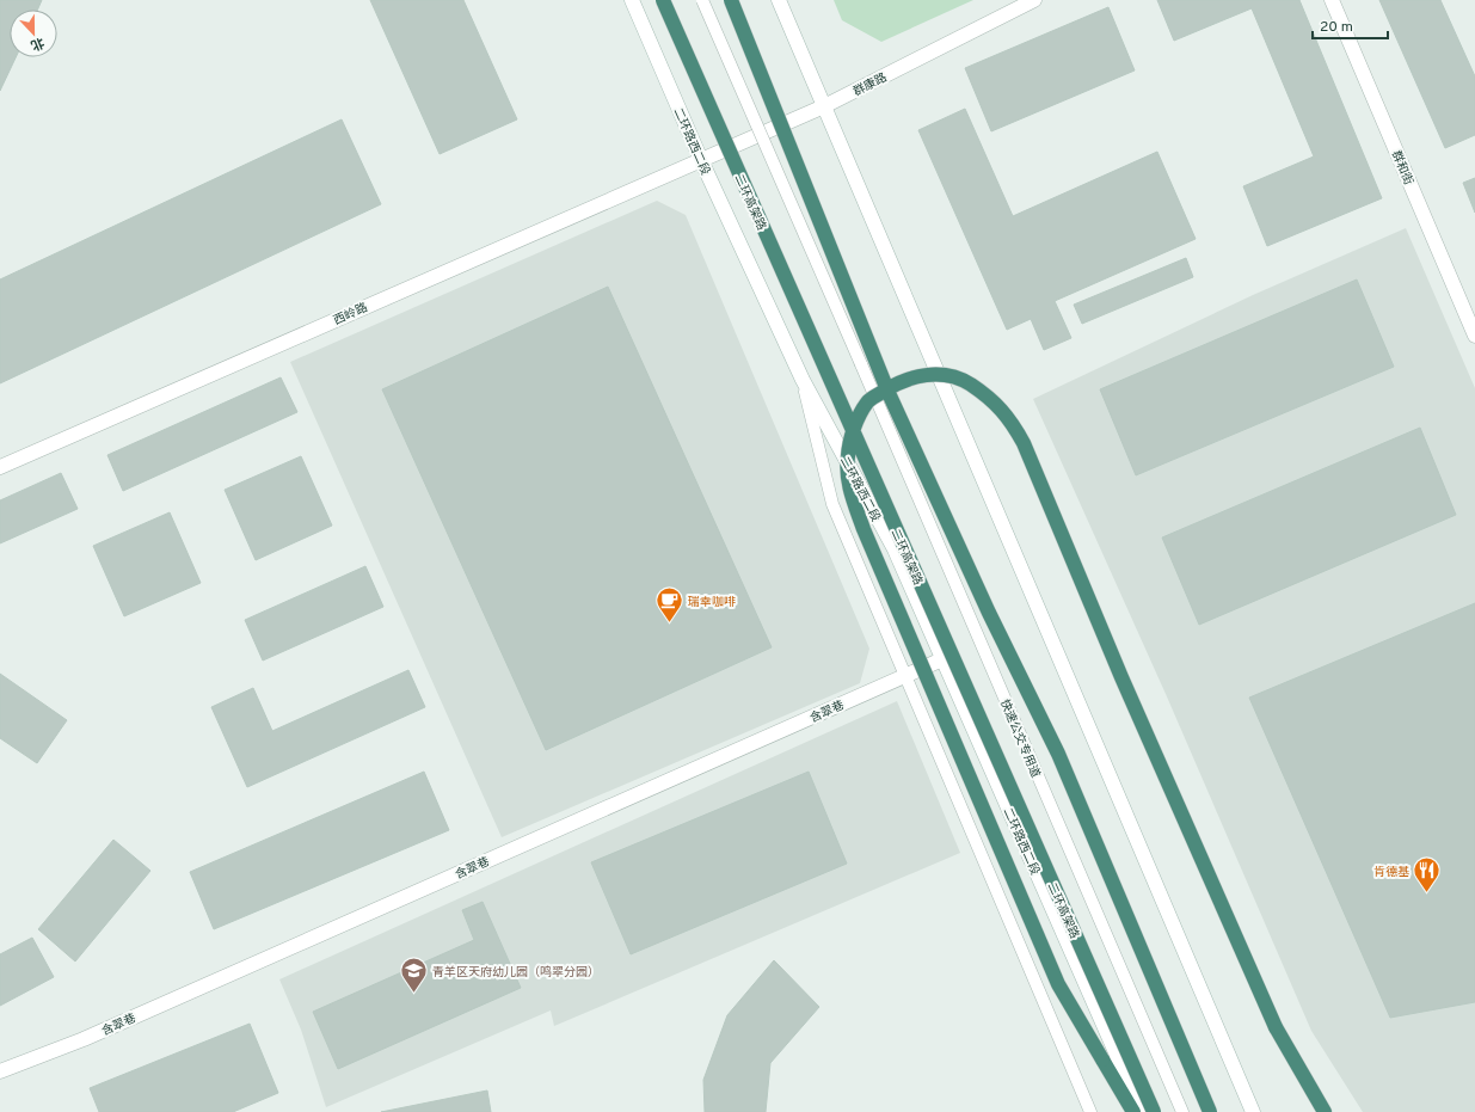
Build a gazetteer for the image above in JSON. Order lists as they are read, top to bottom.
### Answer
{
  "streets": {
    "highway": ["二环高架路"],
    "street": [
      "群康路",
      "二环路西二段",
      "群和街",
      "西岭路",
      "含翠巷"
    ],
    "lane": ["快速公交专用道"]
  },
  "crossings": [
    ["群康路", "二环路西二段"],
    ["群康路", "西岭路"],
    ["二环路西二段", "西岭路"],
    ["二环路西二段", "含翠巷"]
  ],
  "places": {
    "cafe": ["瑞幸咖啡"],
    "restaurant": ["肯德基"],
    "school or university": ["青羊区天府幼儿园（鸣翠分园）"]
  },
  "scale_bar": "20 m",
  "north": "bottom"
}
